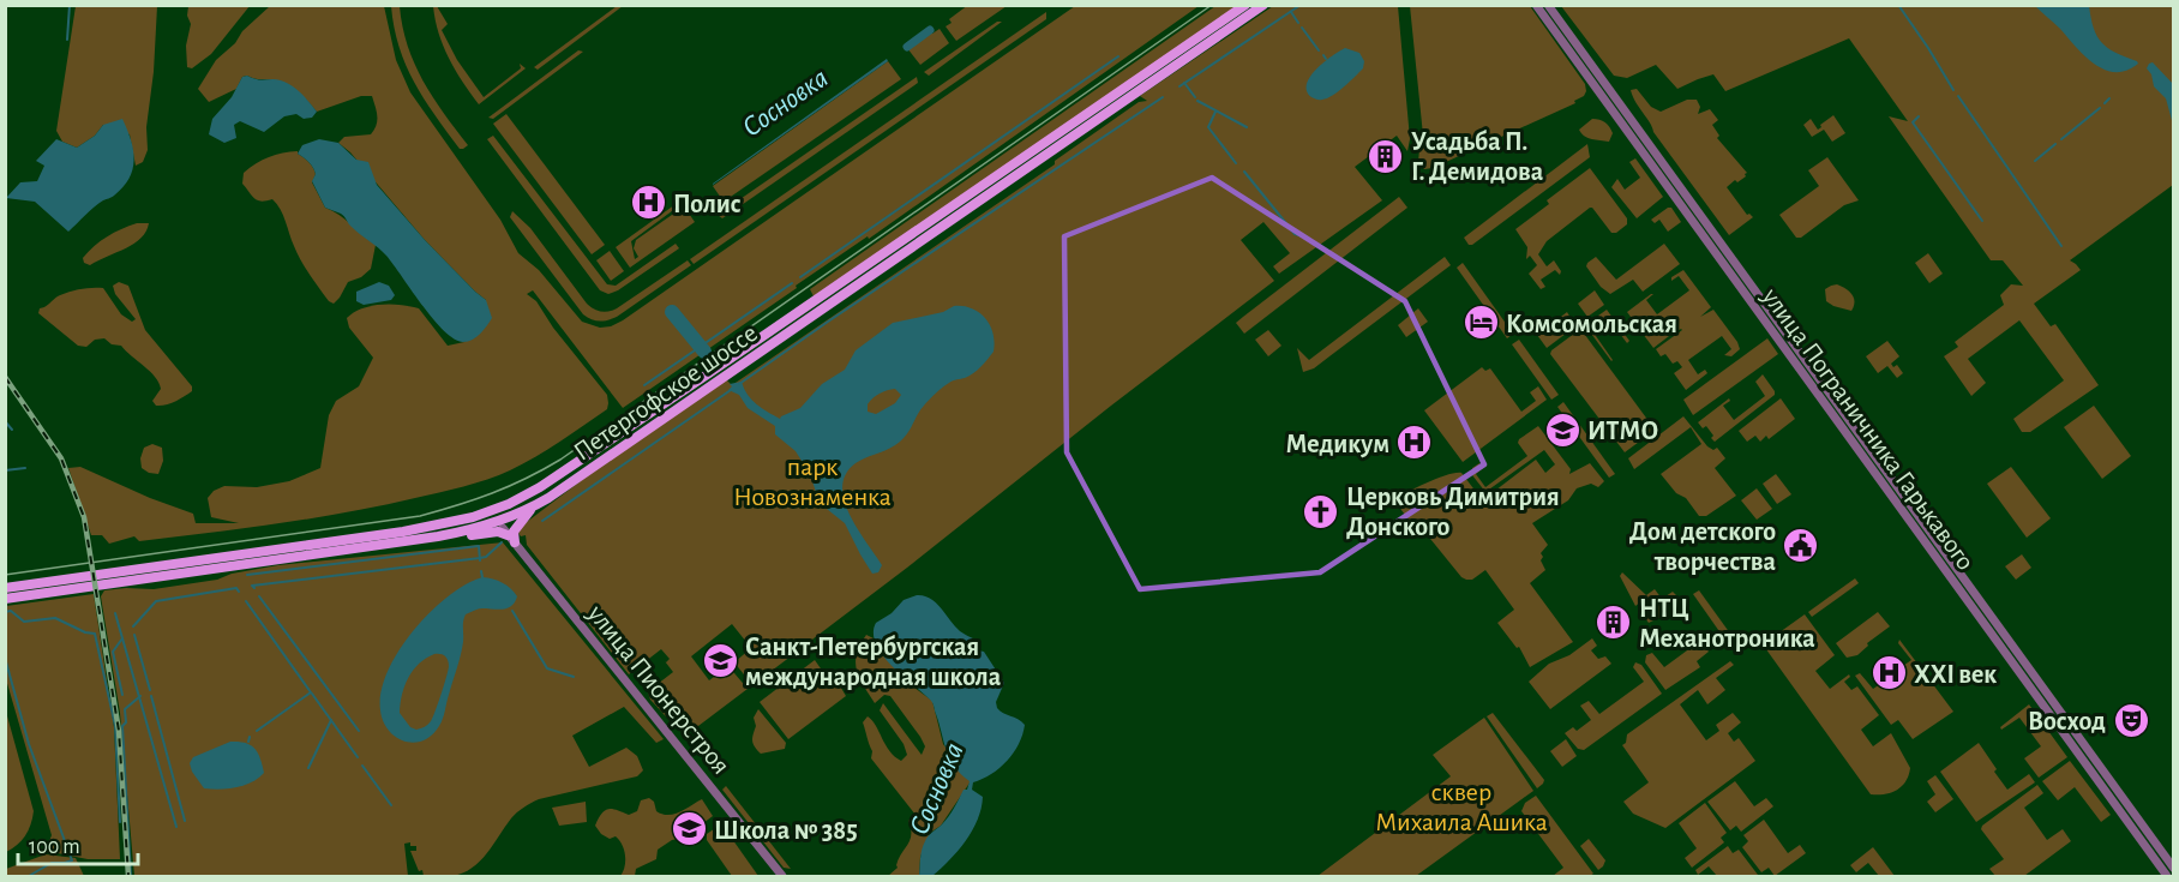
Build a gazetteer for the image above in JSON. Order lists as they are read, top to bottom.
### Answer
{
  "streets": {
    "main road": ["Петергофское шоссе"],
    "street": ["улица Пограничника Гарькавого", "улица Пионерстроя"]
  },
  "crossings": [
    ["Петергофское шоссе", "улица Пионерстроя"]
  ],
  "water": ["Сосновка"],
  "parks": ["парк Новознаменка", "сквер Михаила Ашика"],
  "places": {
    "building": ["Усадьба П. Г. Демидова", "НТЦ Механотроника"],
    "hospital": ["Полис", "Медикум", "XXI век"],
    "hotel": ["Комсомольская"],
    "school or university": ["ИТМО", "Санкт-Петербургская международная школа", "Школа № 385"],
    "church": ["Церковь Димитрия Донского"],
    "public building": ["Дом детского творчества"],
    "theatre": ["Восход"]
  },
  "scale_bar": "100 m"
}
